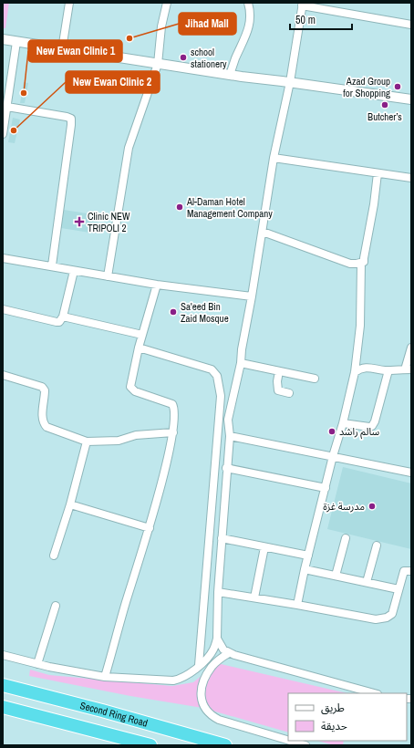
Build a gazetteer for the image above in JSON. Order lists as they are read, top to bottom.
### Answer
{
  "streets": {
    "highway": ["Second Ring Road"]
  },
  "places": {
    "other": [
      "Jihad Mall",
      "school stationery",
      "Azad Group for Shopping",
      "New Ewan Clinic 1",
      "Butcher’s",
      "New Ewan Clinic 2",
      "Al-Daman Hotel Management Company",
      "Sa'eed Bin Zaid Mosque",
      "سالم راشد",
      "مدرسة غزة"
    ],
    "health": ["Clinic NEW TRIPOLI 2"]
  },
  "legend": ["طريق", "حديقة"],
  "scale_bar": "50 m"
}
